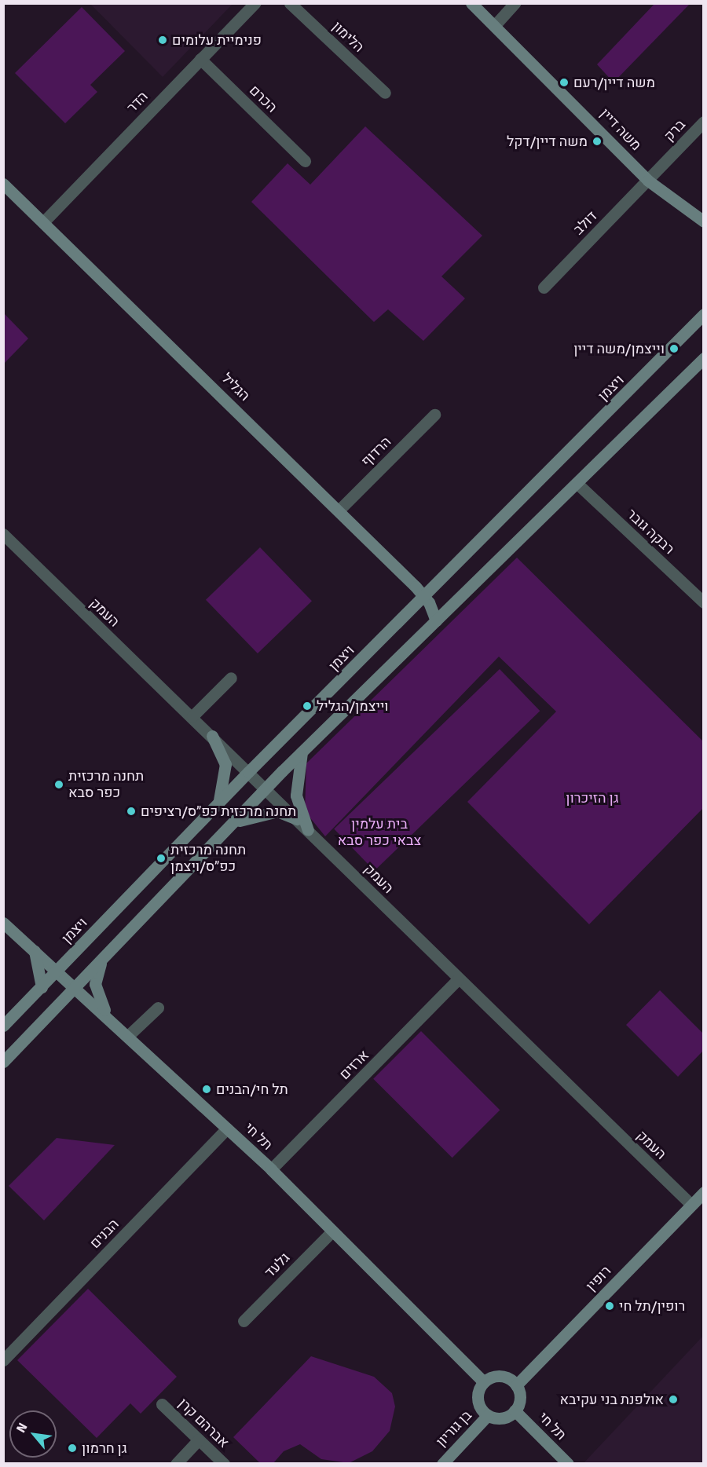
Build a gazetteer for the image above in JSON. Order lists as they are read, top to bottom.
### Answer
{
  "streets": {
    "main road": [
      "משה דיין",
      "הגליל",
      "ויצמן",
      "תל חי",
      "רופין",
      "בן גוריון"
    ],
    "street": [
      "הלימון",
      "הכרם",
      "הדר",
      "ברק",
      "דולב",
      "הרדוף",
      "רבקה גובר",
      "העמק",
      "ארזים",
      "הבנים",
      "גלעד",
      "אברהם קרן"
    ]
  },
  "crossings": [
    ["הכרם", "הדר"],
    ["הדר", "הגליל"],
    ["משה דיין", "ברק"],
    ["משה דיין", "דולב"],
    ["ברק", "דולב"],
    ["הגליל", "ויצמן"],
    ["הגליל", "הרדוף"],
    ["ויצמן", "העמק"],
    ["ויצמן", "תל חי"],
    ["העמק", "ארזים"],
    ["העמק", "רופין"],
    ["ארזים", "תל חי"],
    ["תל חי", "הבנים"],
    ["תל חי", "גלעד"],
    ["תל חי", "רופין"],
    ["תל חי", "בן גוריון"],
    ["רופין", "בן גוריון"]
  ],
  "parks": ["גן הזיכרון", "בית עלמין צבאי כפר סבא"],
  "places": [
    "פנימיית עלומים",
    "משה דיין/רעם",
    "משה דיין/דקל",
    "וייצמן/משה דיין",
    "וייצמן/הגליל",
    "תחנה מרכזית כפר סבא",
    "תחנה מרכזית כפ״ס/רציפים",
    "תחנה מרכזית כפ״ס/ויצמן",
    "תל חי/הבנים",
    "רופין/תל חי",
    "אולפנת בני עקיבא",
    "גן חרמון"
  ],
  "north": "top left"
}
